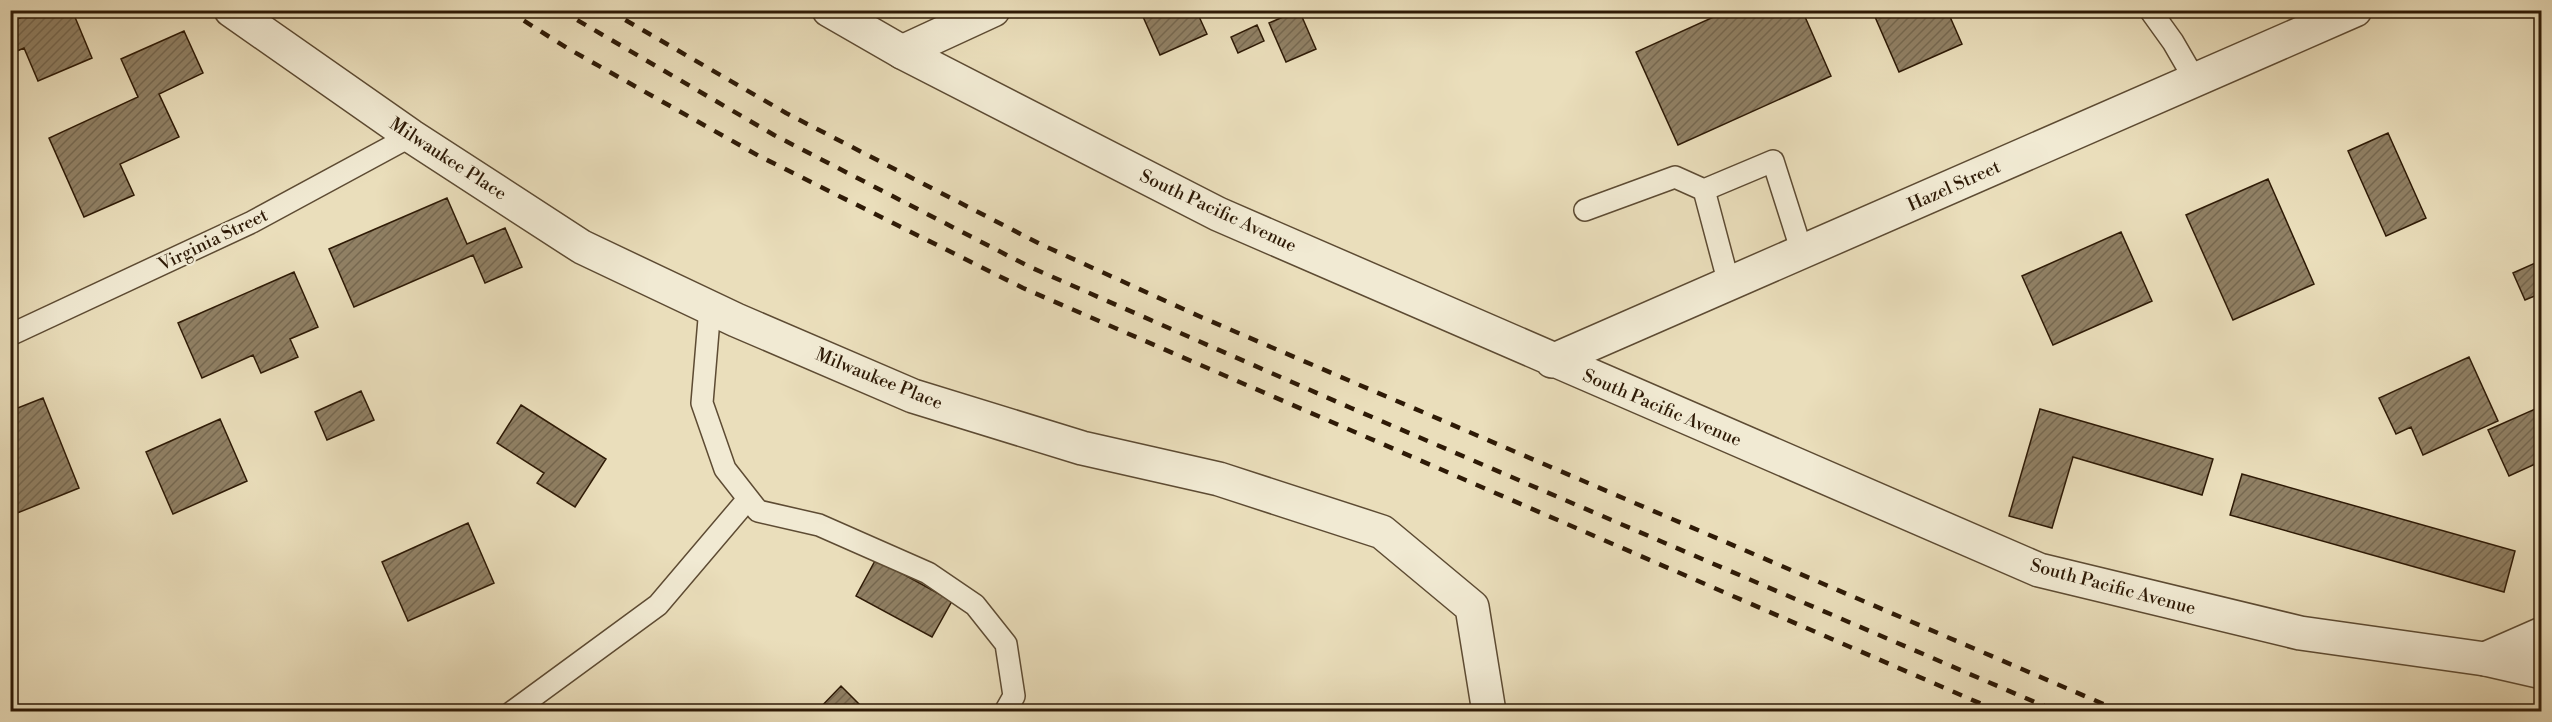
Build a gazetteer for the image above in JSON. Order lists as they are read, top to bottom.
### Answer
{
  "streets": {
    "street": ["Milwaukee Place", "Hazel Street", "South Pacific Avenue"],
    "lane": ["Virginia Street"]
  },
  "crossings": [
    ["Milwaukee Place", "Virginia Street"],
    ["Hazel Street", "South Pacific Avenue"]
  ]
}
